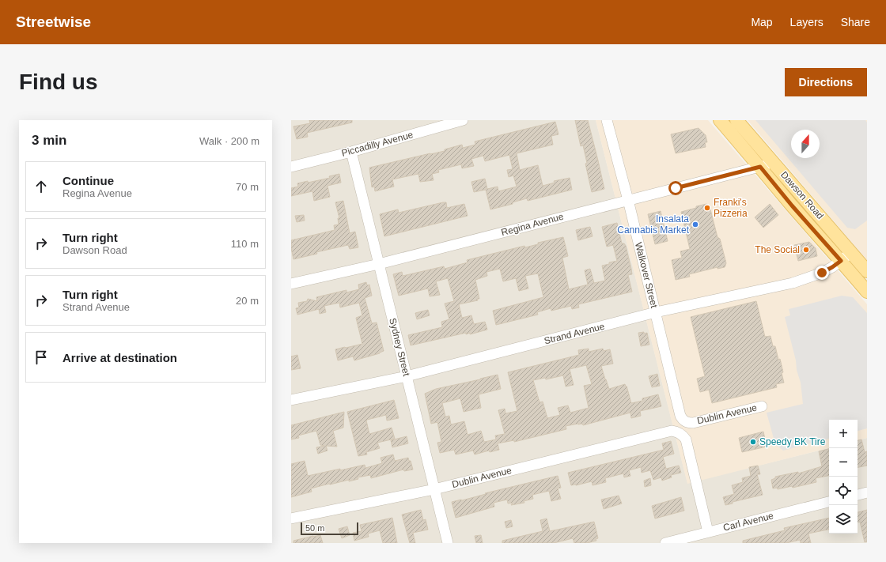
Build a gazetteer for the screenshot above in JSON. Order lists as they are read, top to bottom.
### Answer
{
  "streets": {
    "main road": ["Dawson Road"],
    "street": [
      "Piccadilly Avenue",
      "Regina Avenue",
      "Walkover Street",
      "Strand Avenue",
      "Sydney Street",
      "Dublin Avenue",
      "Carl Avenue"
    ]
  },
  "crossings": [
    ["Piccadilly Avenue", "Sydney Street"],
    ["Dawson Road", "Regina Avenue"],
    ["Dawson Road", "Strand Avenue"],
    ["Regina Avenue", "Walkover Street"],
    ["Regina Avenue", "Sydney Street"],
    ["Walkover Street", "Strand Avenue"],
    ["Walkover Street", "Dublin Avenue"],
    ["Strand Avenue", "Sydney Street"],
    ["Sydney Street", "Dublin Avenue"],
    ["Dublin Avenue", "Carl Avenue"]
  ],
  "places": [
    "Franki's Pizzeria",
    "Insalata Cannabis Market",
    "The Social",
    "Speedy BK Tire"
  ],
  "scale_bar": "50 m",
  "north": "top",
  "page": {
    "header": "Streetwise",
    "nav": ["Map", "Layers", "Share"],
    "buttons": "Directions",
    "title": "Find us",
    "heading": ["3 min", "Walk · 200 m"],
    "list": [
      ["Continue", "Regina Avenue", "70 m"],
      ["Turn right", "Dawson Road", "110 m"],
      ["Turn right", "Strand Avenue", "20 m"],
      "Arrive at destination"
    ],
    "map_buttons": ["+", "−"],
    "scale": "50 m"
  }
}
